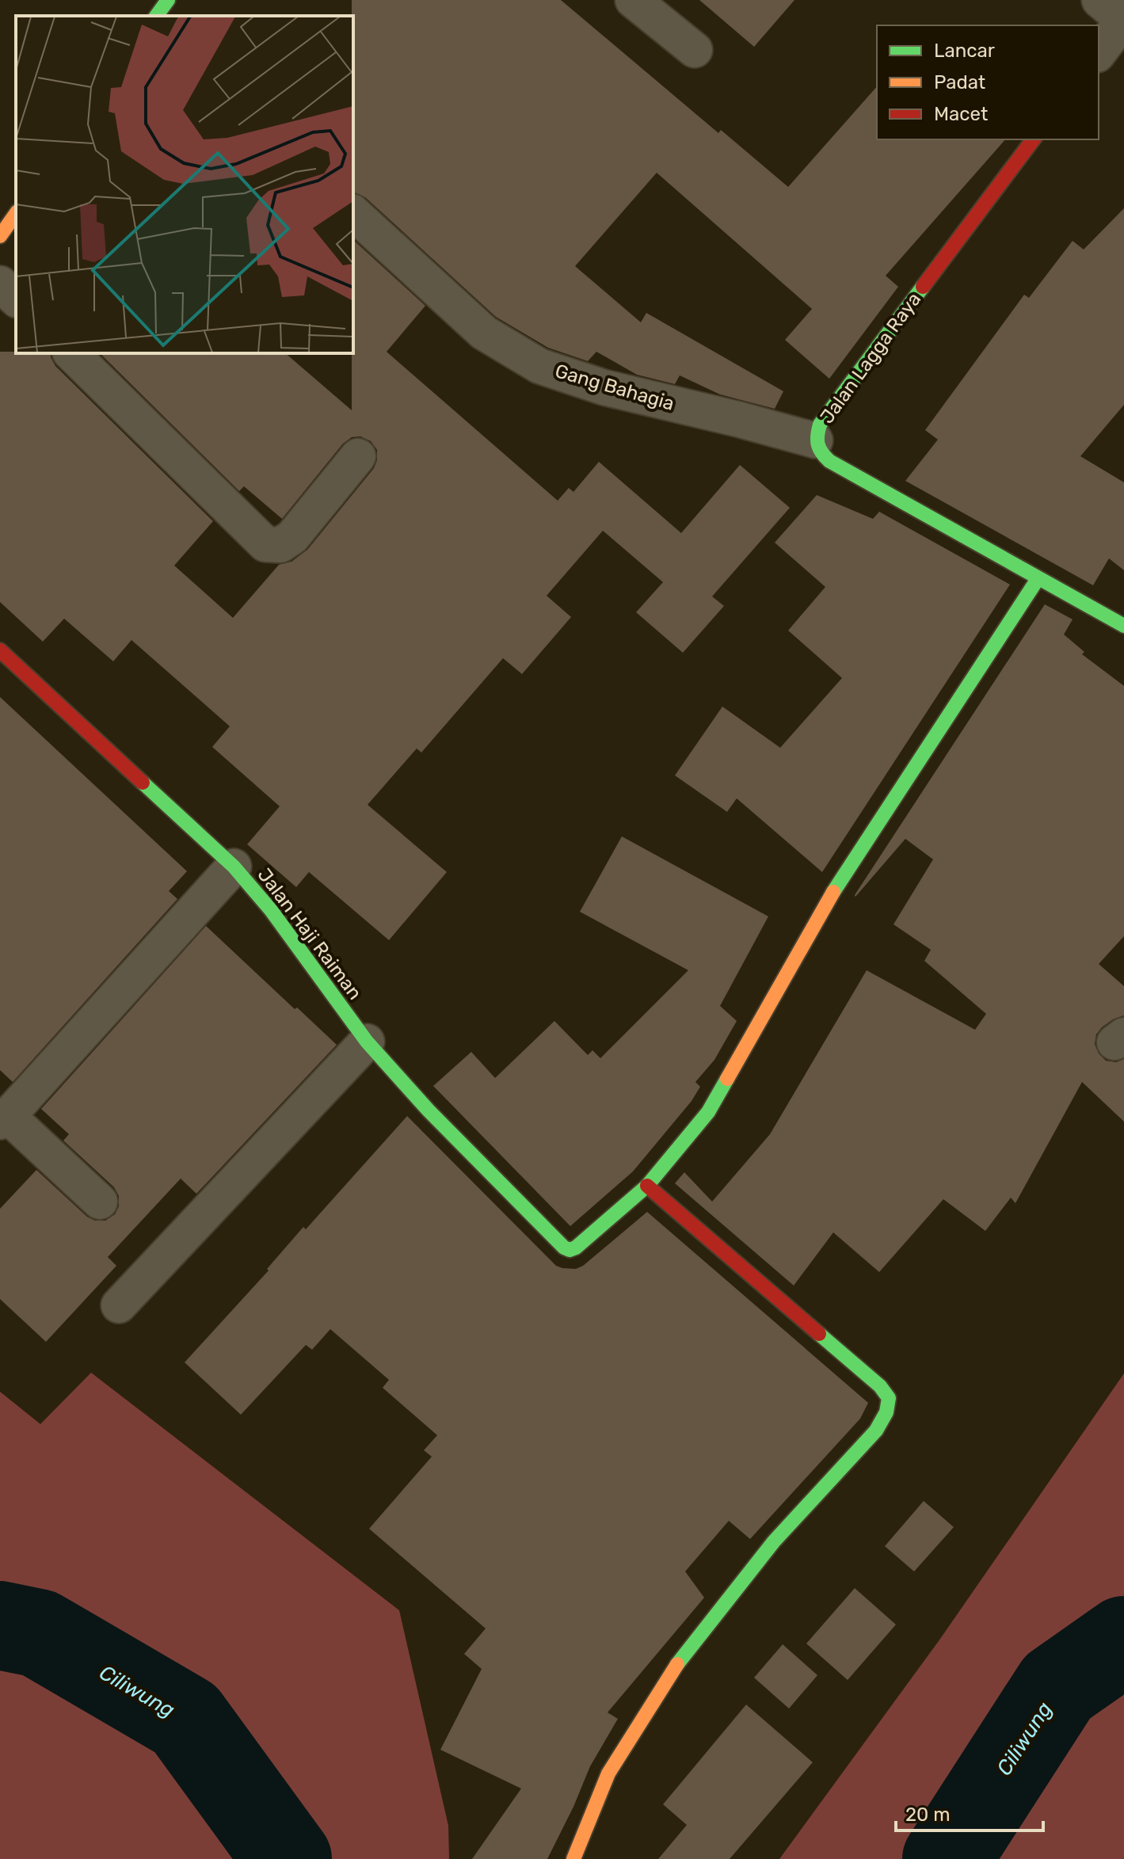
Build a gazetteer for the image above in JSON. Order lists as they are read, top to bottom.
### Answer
{
  "streets": {
    "street": ["Jalan Lagga Raya", "Gang Bahagia", "Jalan Haji Raiman"]
  },
  "crossings": [
    ["Jalan Lagga Raya", "Gang Bahagia"]
  ],
  "water": ["Ciliwung"],
  "legend": ["Lancar", "Padat", "Macet"],
  "scale_bar": "20 m"
}
